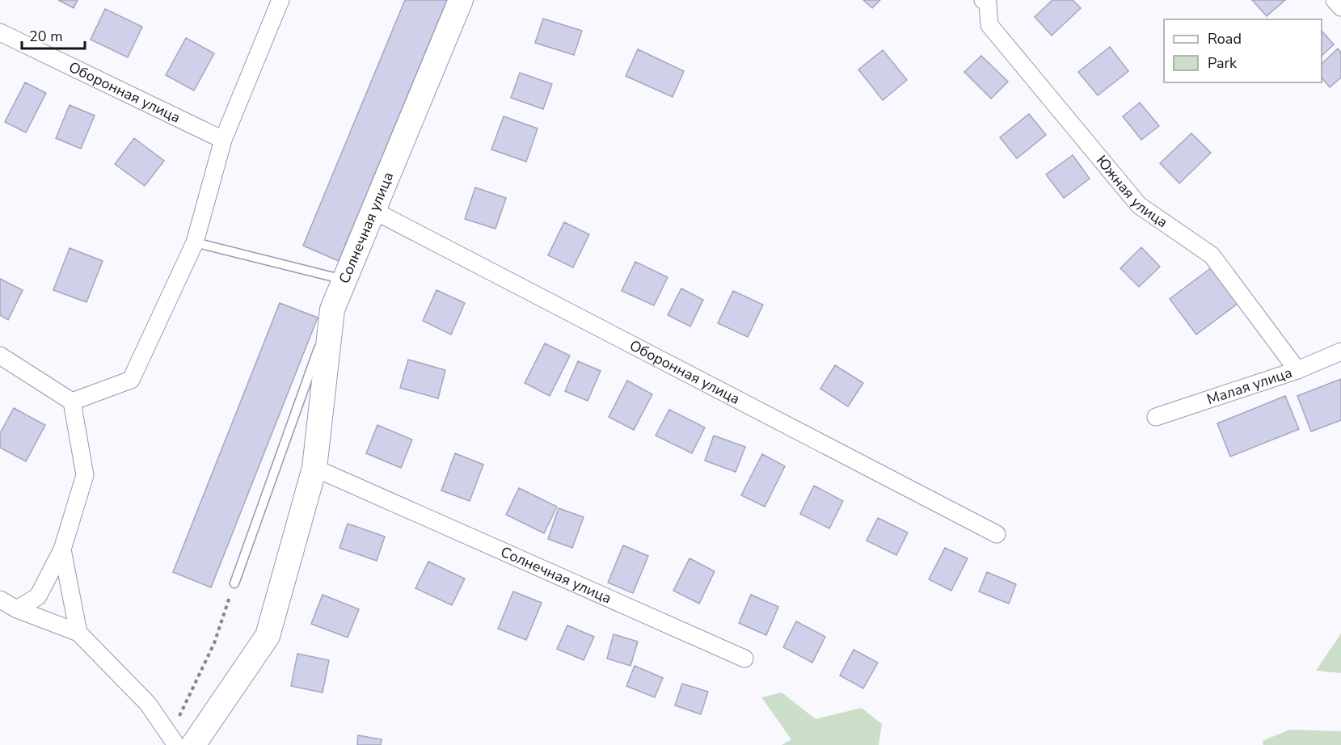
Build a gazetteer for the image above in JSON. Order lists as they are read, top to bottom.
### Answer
{
  "streets": {
    "street": [
      "Оборонная улица",
      "Южная улица",
      "Солнечная улица",
      "Малая улица"
    ]
  },
  "crossings": [
    ["Оборонная улица", "Солнечная улица"],
    ["Южная улица", "Малая улица"]
  ],
  "legend": ["Road", "Park"],
  "scale_bar": "20 m"
}
